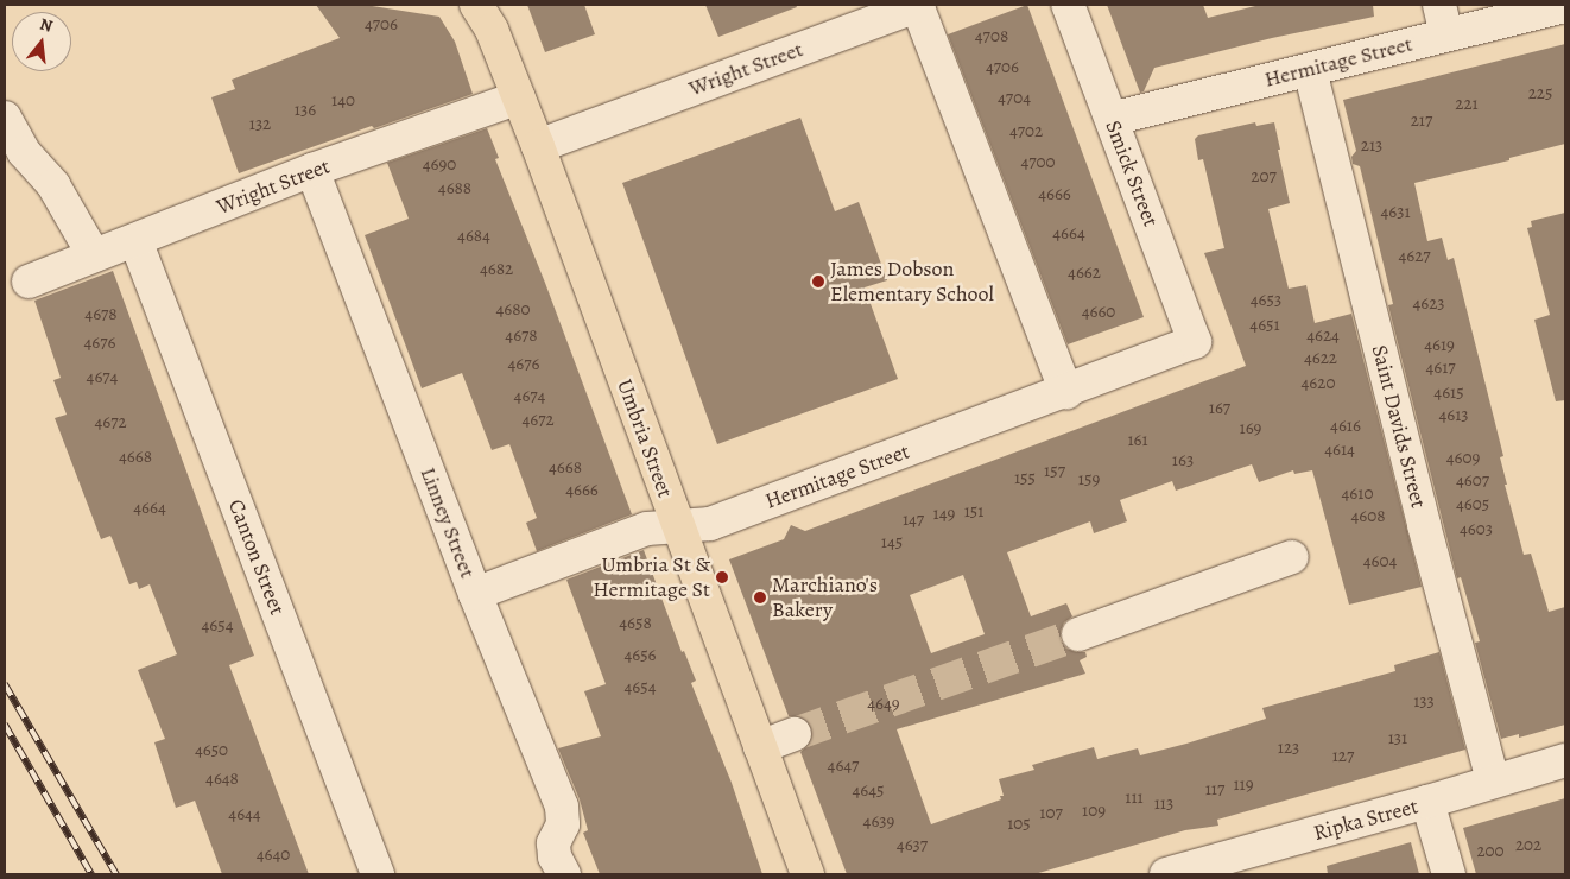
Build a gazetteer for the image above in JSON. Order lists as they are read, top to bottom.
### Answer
{
  "streets": {
    "main road": ["Umbria Street"],
    "street": [
      "Hermitage Street",
      "Wright Street",
      "Smick Street",
      "Saint Davids Street",
      "Linney Street",
      "Canton Street",
      "Ripka Street"
    ]
  },
  "crossings": [
    ["Hermitage Street", "Smick Street"],
    ["Hermitage Street", "Saint Davids Street"],
    ["Hermitage Street", "Umbria Street"],
    ["Hermitage Street", "Linney Street"],
    ["Wright Street", "Umbria Street"],
    ["Wright Street", "Linney Street"],
    ["Wright Street", "Canton Street"],
    ["Saint Davids Street", "Ripka Street"]
  ],
  "places": ["James Dobson Elementary School", "Umbria St & Hermitage St", "Marchiano's Bakery"],
  "house_numbers": [
    "4706",
    "4708",
    "4706",
    "225",
    "4704",
    "140",
    "221",
    "136",
    "217",
    "132",
    "4702",
    "213",
    "4700",
    "4690",
    "207",
    "4688",
    "4666",
    "4631",
    "4664",
    "4684",
    "4627",
    "4682",
    "4662",
    "4653",
    "4623",
    "4680",
    "4660",
    "4678",
    "4651",
    "4678",
    "4624",
    "4676",
    "4619",
    "4622",
    "4676",
    "4617",
    "4674",
    "4620",
    "4615",
    "4674",
    "167",
    "4613",
    "4672",
    "4672",
    "4616",
    "169",
    "161",
    "4614",
    "4668",
    "4609",
    "163",
    "4668",
    "157",
    "155",
    "159",
    "4607",
    "4666",
    "4610",
    "4605",
    "4664",
    "151",
    "149",
    "4608",
    "147",
    "4603",
    "145",
    "4604",
    "4658",
    "4654",
    "4656",
    "4654",
    "133",
    "4649",
    "131",
    "123",
    "4650",
    "127",
    "4647",
    "4648",
    "119",
    "117",
    "4645",
    "111",
    "113",
    "109",
    "107",
    "4644",
    "4639",
    "105",
    "4637",
    "202",
    "200",
    "4640"
  ],
  "north": "top"
}
